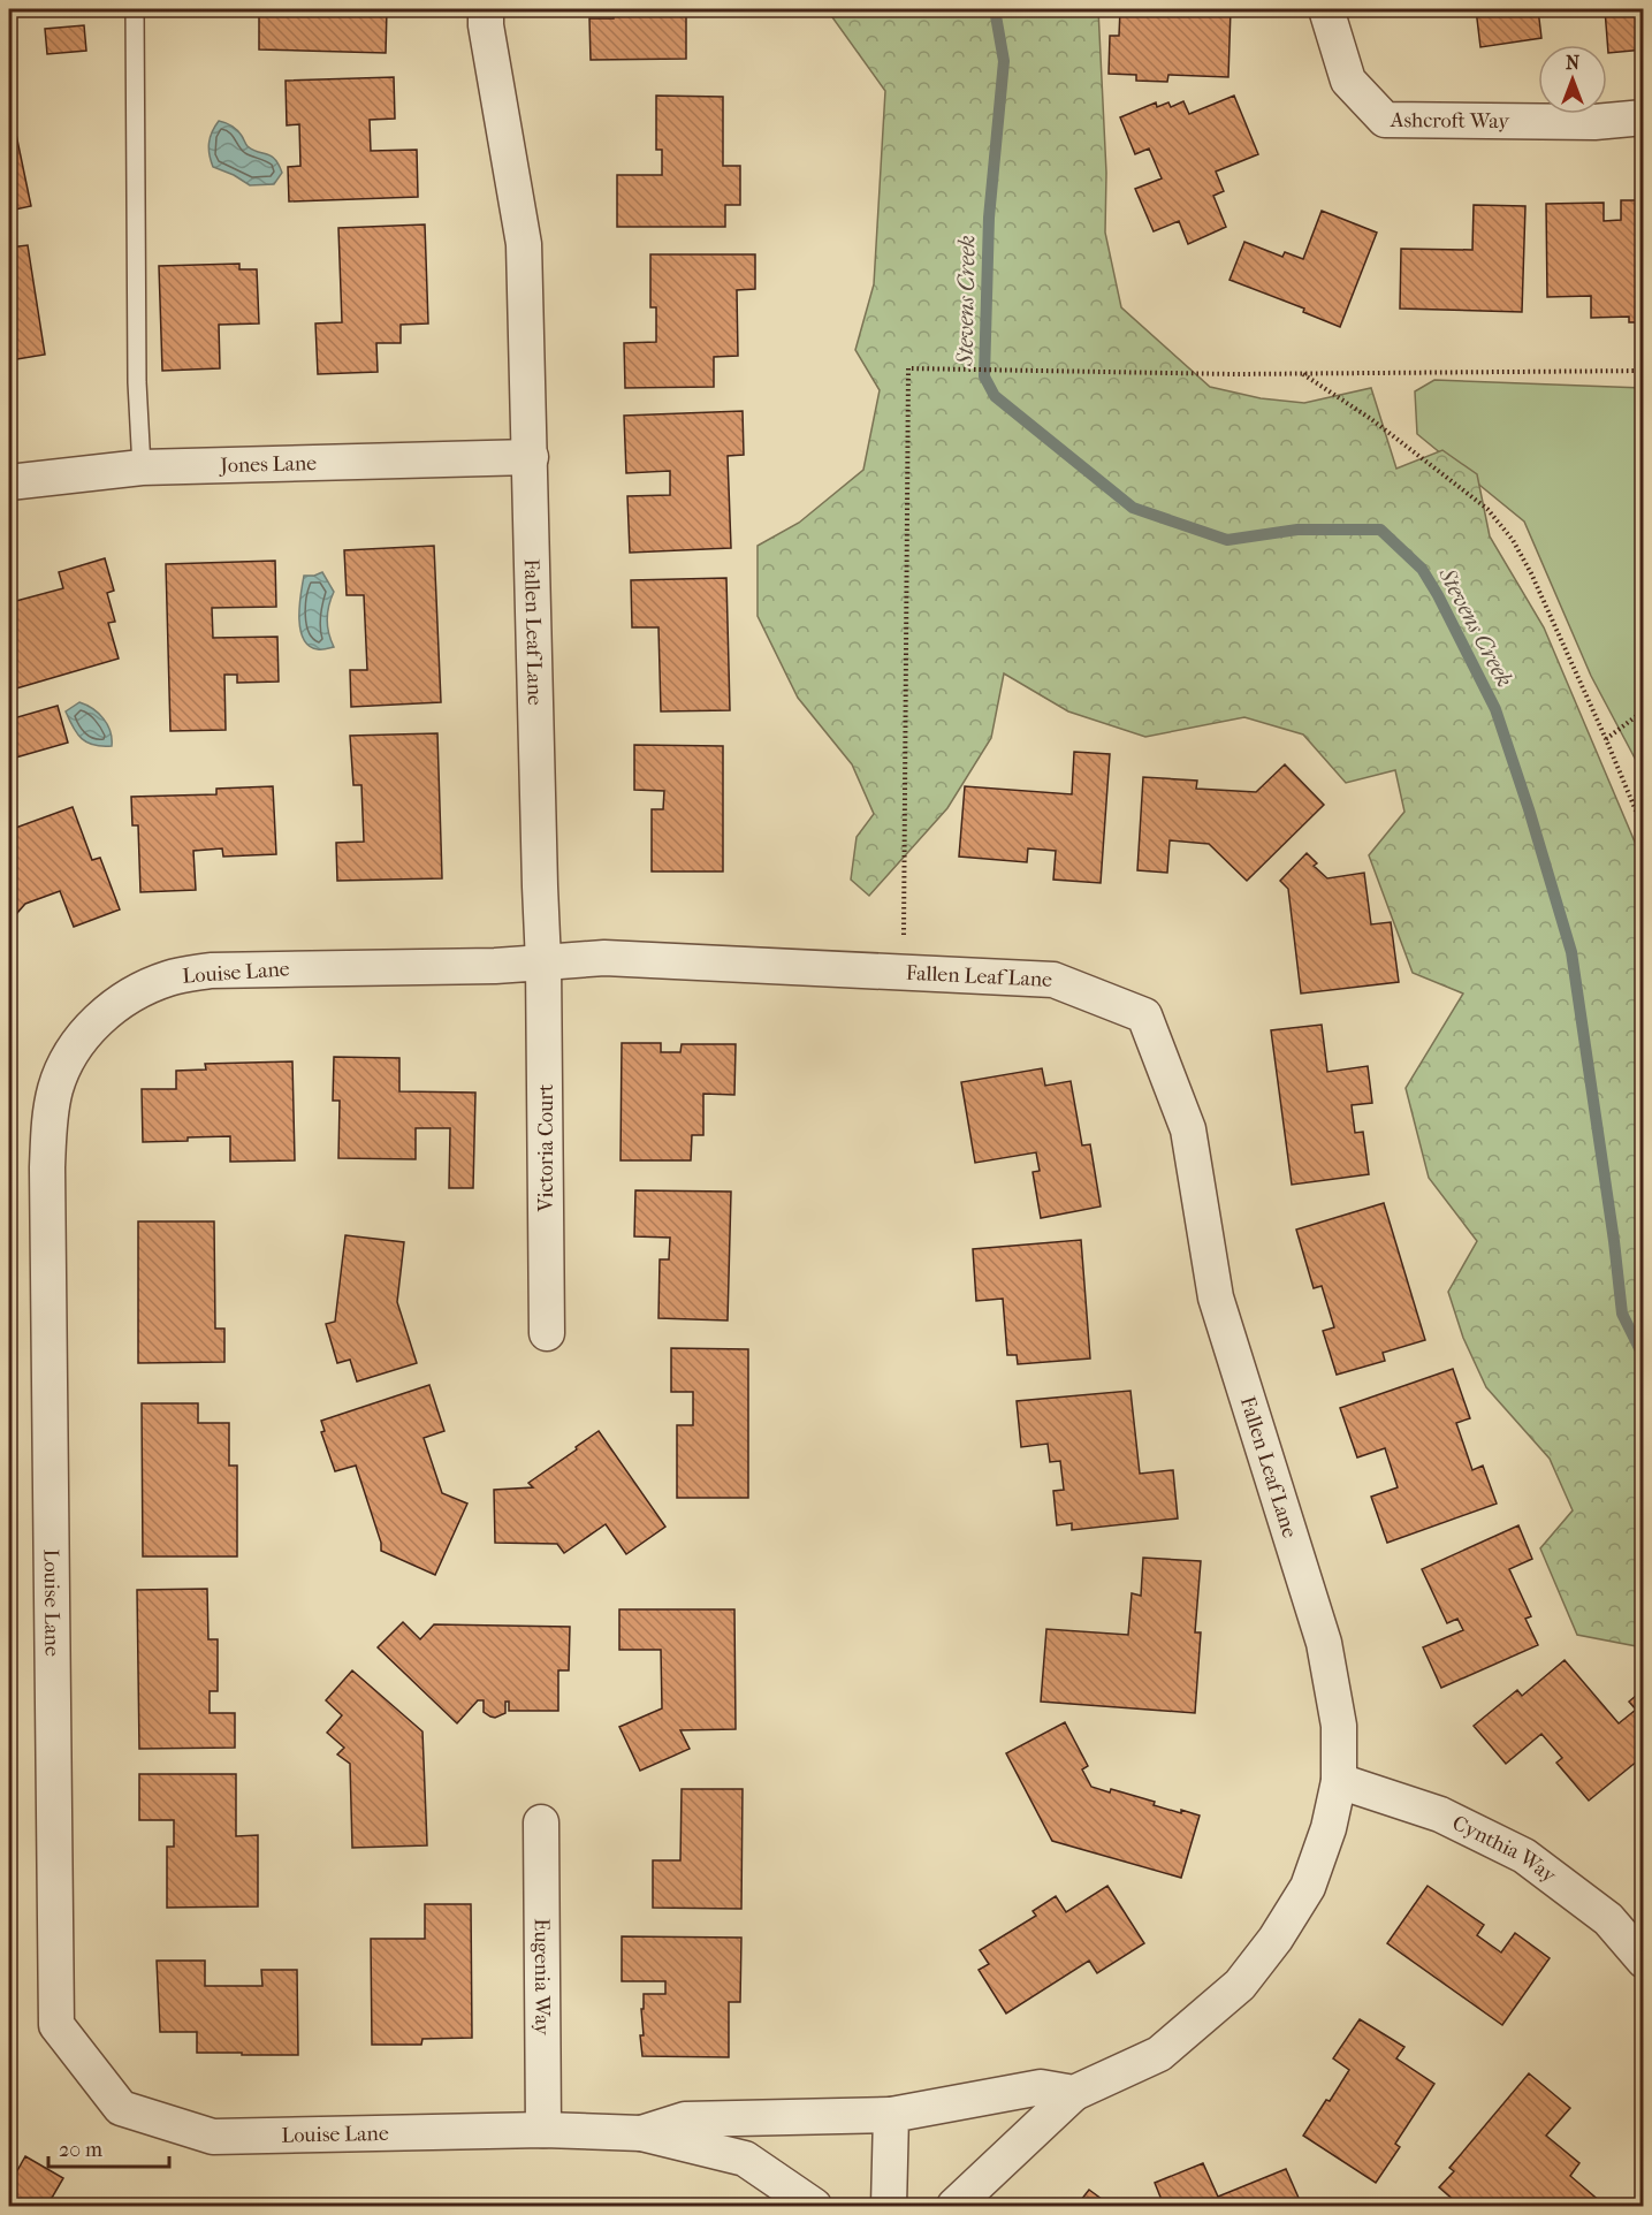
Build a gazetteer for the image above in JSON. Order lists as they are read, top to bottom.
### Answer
{
  "streets": {
    "street": [
      "Ashcroft Way",
      "Jones Lane",
      "Fallen Leaf Lane",
      "Louise Lane",
      "Victoria Court",
      "Cynthia Way",
      "Eugenia Way"
    ]
  },
  "crossings": [
    ["Jones Lane", "Fallen Leaf Lane"],
    ["Fallen Leaf Lane", "Louise Lane"],
    ["Fallen Leaf Lane", "Victoria Court"],
    ["Fallen Leaf Lane", "Cynthia Way"],
    ["Louise Lane", "Victoria Court"],
    ["Louise Lane", "Eugenia Way"]
  ],
  "water": ["Stevens Creek"],
  "scale_bar": "20 m",
  "north": "top"
}
